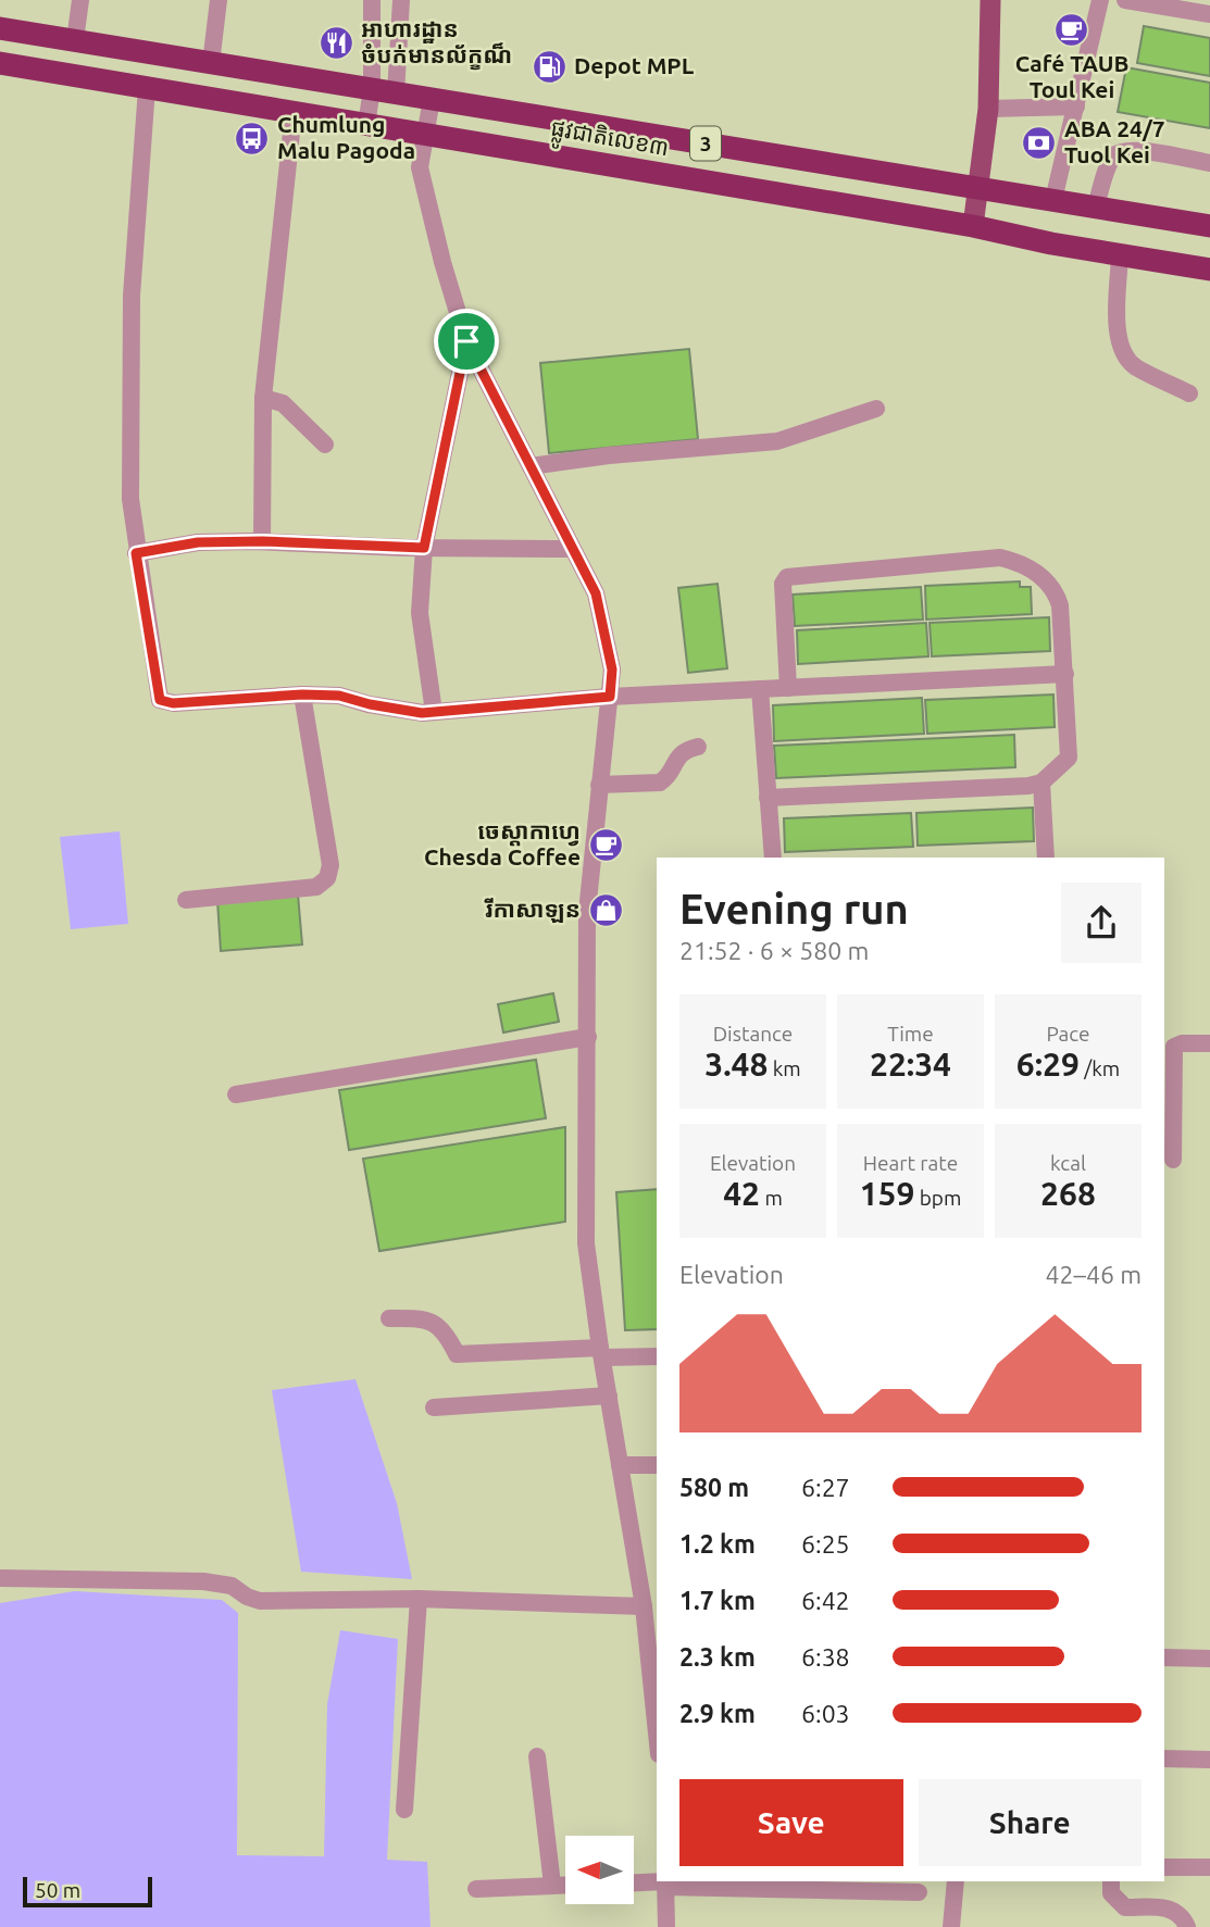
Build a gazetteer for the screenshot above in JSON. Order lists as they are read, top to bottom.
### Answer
{
  "streets": {
    "highway": ["ផ្លូវជាតិលេខ៣", "3"]
  },
  "places": {
    "cafe": ["Café TAUB Toul Kei", "ចេស្ដាកាហ្វេ Chesda Coffee"],
    "restaurant": ["អាហារដ្ឋាន ចំបក់មានល័ក្ខណ៏"],
    "fuel station": ["Depot MPL"],
    "bus stop": ["Chumlung Malu Pagoda"],
    "bank": ["ABA 24/7 Tuol Kei"],
    "shop": ["រីកាសាឡន"]
  },
  "scale_bar": "50 m",
  "north": "left",
  "page": {
    "heading": ["Evening run", "21:52 · 6 × 580 m"],
    "stats": [
      ["Distance", "3.48 km"],
      ["Time", "22:34"],
      ["Pace", "6:29 /km"],
      ["Elevation", "42 m"],
      ["Heart rate", "159 bpm"],
      ["kcal", "268"]
    ],
    "chart": ["Elevation", "42–46 m"],
    "list": [
      {
        "name": "580 m",
        "note": "6:27"
      },
      {
        "name": "1.2 km",
        "note": "6:25"
      },
      {
        "name": "1.7 km",
        "note": "6:42"
      },
      {
        "name": "2.3 km",
        "note": "6:38"
      },
      {
        "name": "2.9 km",
        "note": "6:03"
      }
    ],
    "buttons": ["Save", "Share"],
    "scale": "50 m"
  }
}
